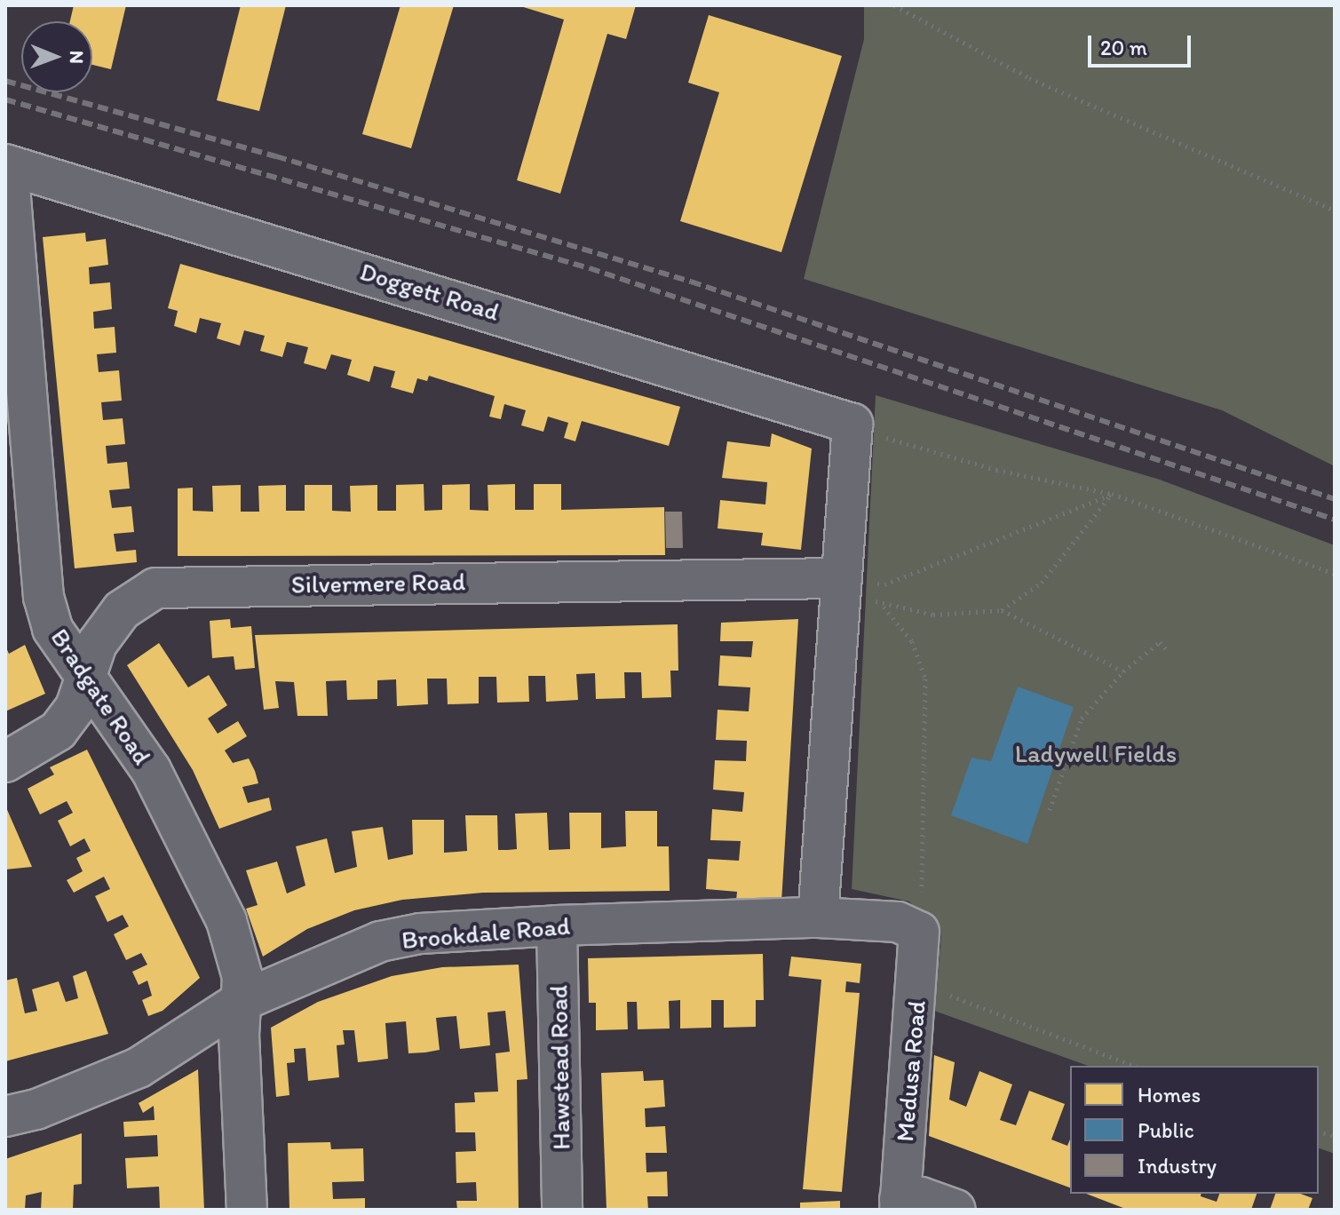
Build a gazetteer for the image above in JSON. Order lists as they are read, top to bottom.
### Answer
{
  "streets": {
    "street": [
      "Doggett Road",
      "Silvermere Road",
      "Bradgate Road",
      "Brookdale Road",
      "Hawstead Road",
      "Medusa Road"
    ]
  },
  "crossings": [
    ["Doggett Road", "Bradgate Road"],
    ["Silvermere Road", "Bradgate Road"],
    ["Bradgate Road", "Brookdale Road"],
    ["Brookdale Road", "Hawstead Road"],
    ["Brookdale Road", "Medusa Road"]
  ],
  "parks": ["Ladywell Fields"],
  "legend": ["Homes", "Public", "Industry"],
  "scale_bar": "20 m",
  "north": "right"
}
